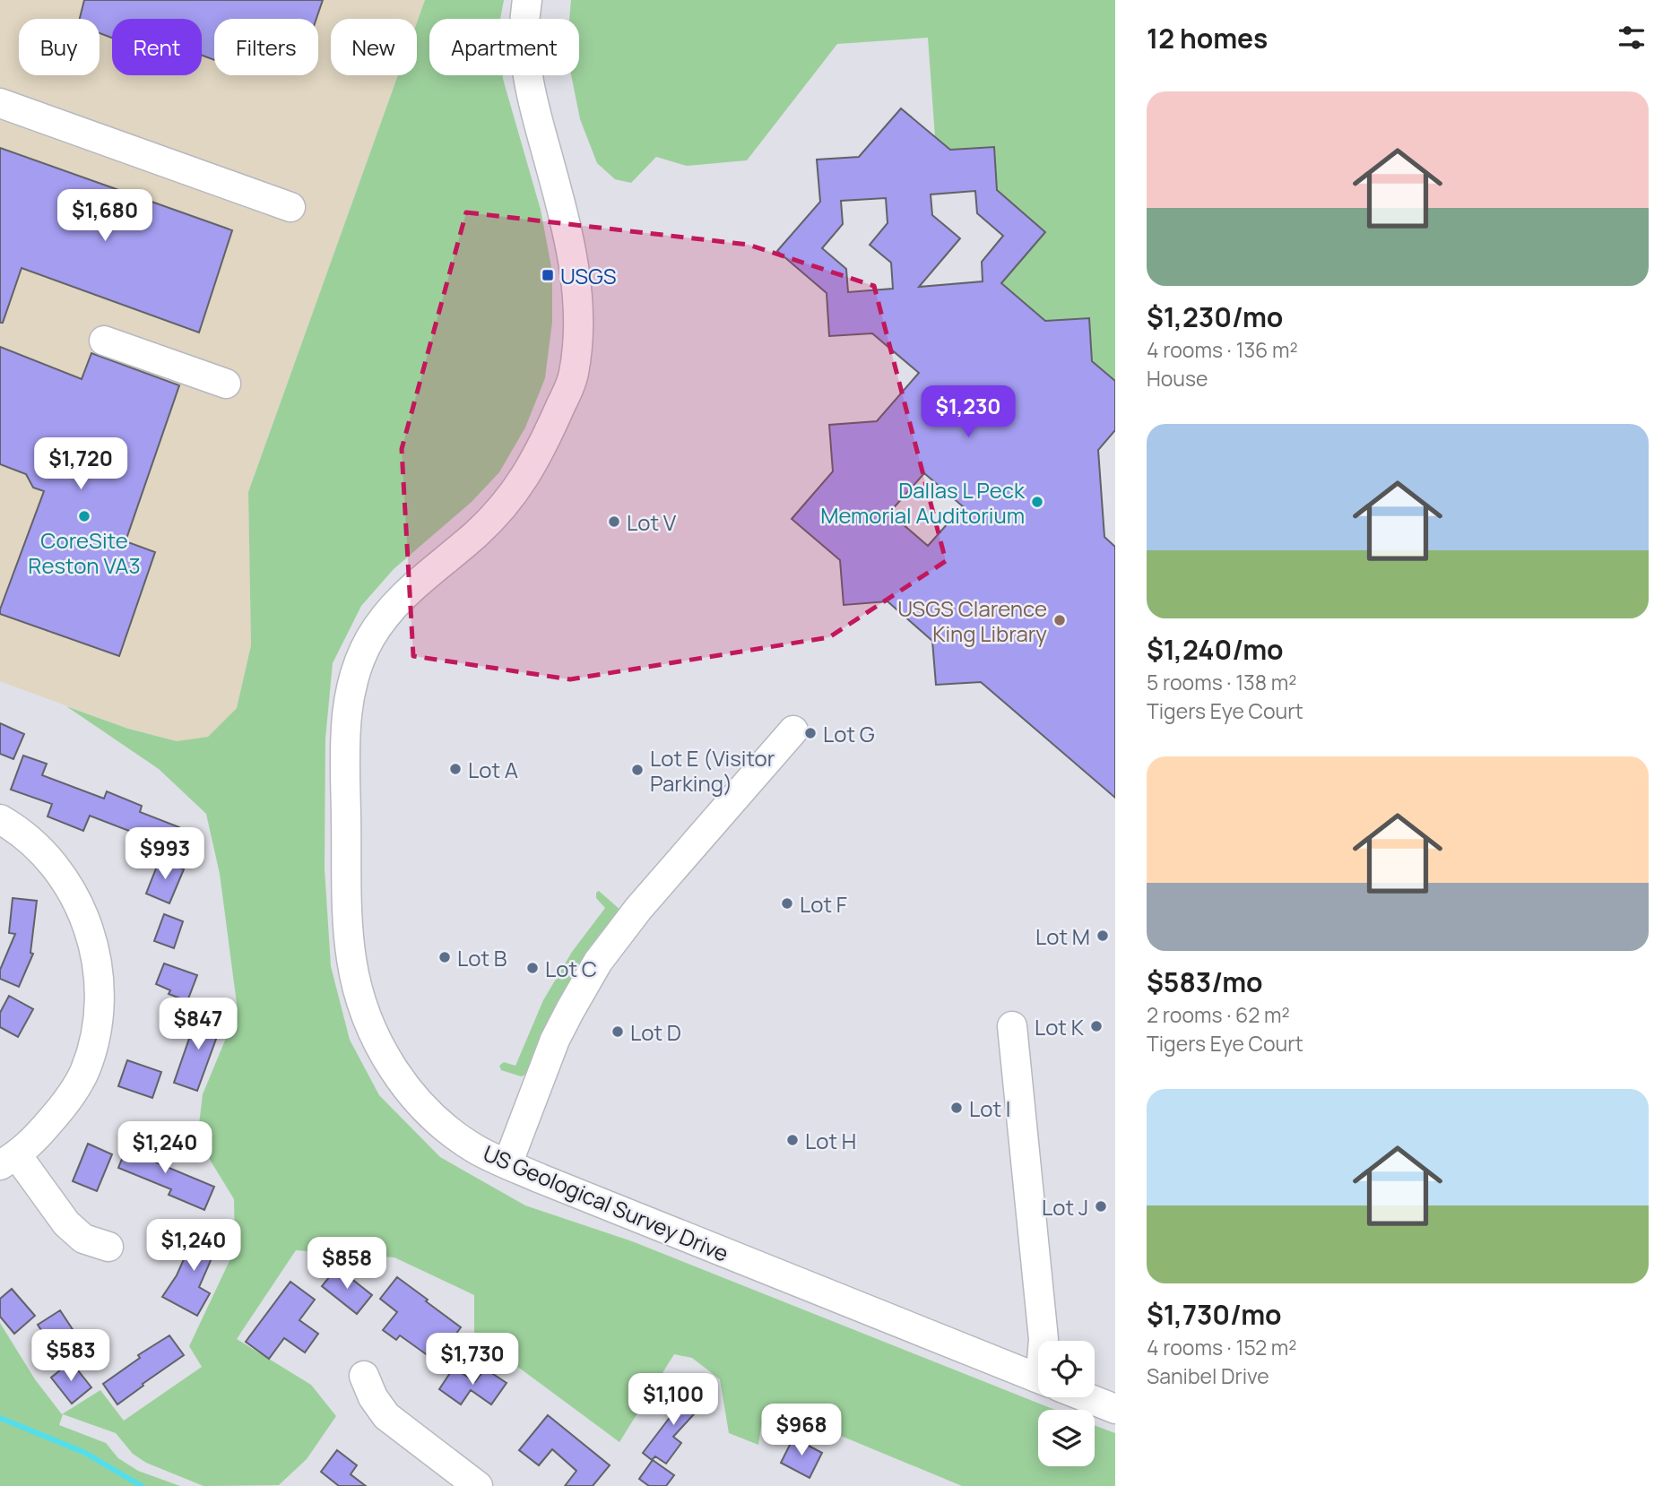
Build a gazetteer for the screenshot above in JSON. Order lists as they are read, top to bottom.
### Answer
{
  "streets": {
    "street": ["US Geological Survey Drive"]
  },
  "places": {
    "transit": ["USGS"],
    "other": [
      "Dallas L Peck Memorial Auditorium",
      "CoreSite Reston VA3",
      "Lot V",
      "USGS Clarence King Library",
      "Lot G",
      "Lot A",
      "Lot E (Visitor Parking)",
      "Lot F",
      "Lot M",
      "Lot B",
      "Lot C",
      "Lot K",
      "Lot D",
      "Lot I",
      "Lot H",
      "Lot J"
    ]
  },
  "page": {
    "heading": "12 homes",
    "chip": [
      "Buy",
      "Rent",
      "Filters",
      "New",
      "Apartment"
    ],
    "list": [
      {
        "name": "$1,230/mo",
        "note": "4 rooms · 136 m² · House"
      },
      {
        "name": "$1,240/mo",
        "note": "5 rooms · 138 m² · Tigers Eye Court"
      },
      {
        "name": "$583/mo",
        "note": "2 rooms · 62 m² · Tigers Eye Court"
      },
      {
        "name": "$1,730/mo",
        "note": "4 rooms · 152 m² · Sanibel Drive"
      }
    ],
    "price": [
      "$1,680",
      "$1,230",
      "$1,720",
      "$993",
      "$847",
      "$1,240",
      "$1,240",
      "$858",
      "$583",
      "$1,730",
      "$1,100",
      "$968"
    ]
  }
}
